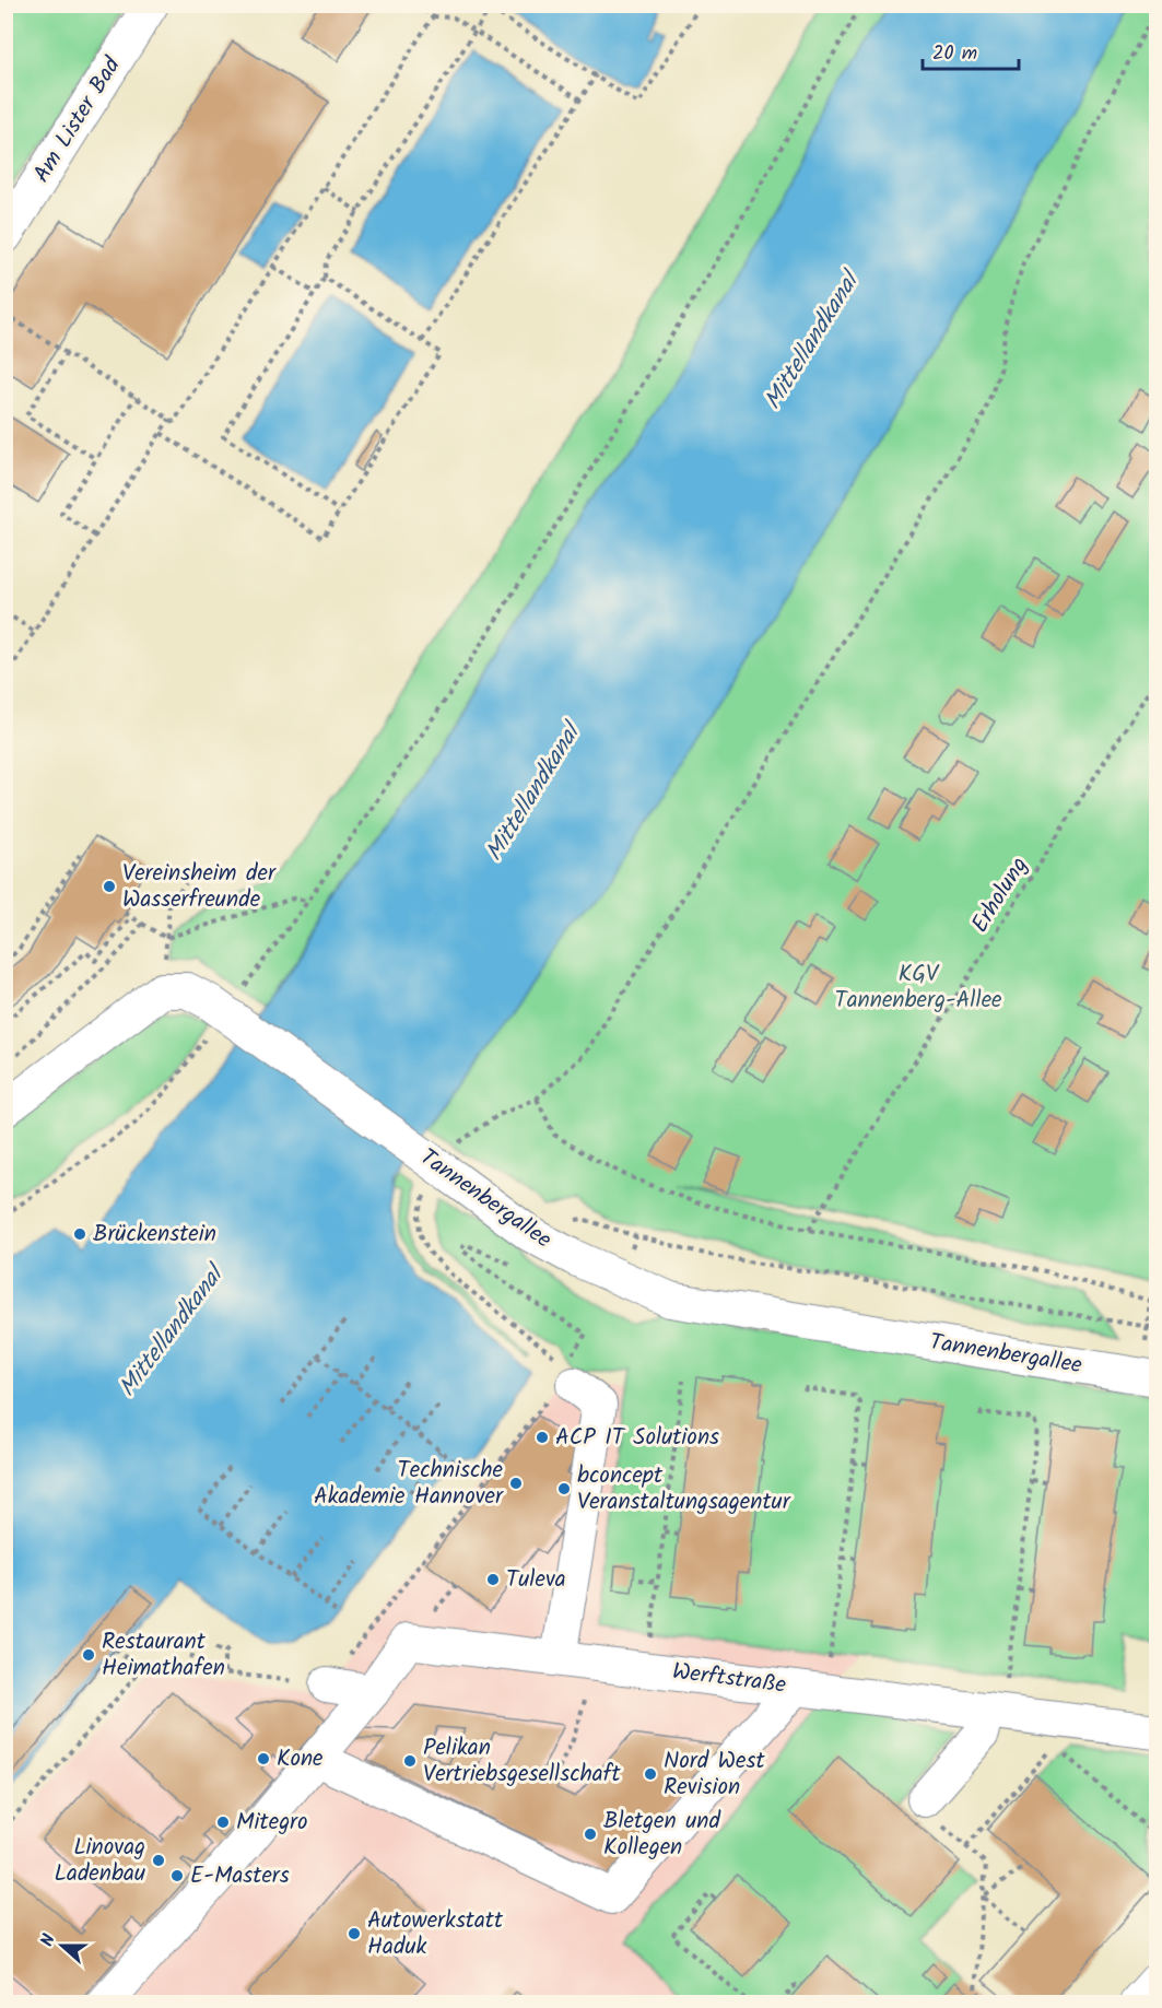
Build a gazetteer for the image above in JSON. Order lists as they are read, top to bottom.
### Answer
{
  "streets": {
    "street": ["Am Lister Bad", "Tannenbergallee", "Werftstraße"],
    "path": ["Erholung"]
  },
  "water": ["Mittellandkanal"],
  "parks": ["KGV Tannenberg-Allee"],
  "places": [
    "Vereinsheim der Wasserfreunde",
    "Brückenstein",
    "ACP IT Solutions",
    "Technische Akademie Hannover",
    "bconcept Veranstaltungsagentur",
    "Tuleva",
    "Restaurant Heimathafen",
    "Kone",
    "Pelikan Vertriebsgesellschaft",
    "Nord West Revision",
    "Mitegro",
    "Bletgen und Kollegen",
    "Linovag Ladenbau",
    "E-Masters",
    "Autowerkstatt Haduk"
  ],
  "scale_bar": "20 m",
  "north": "left"
}
